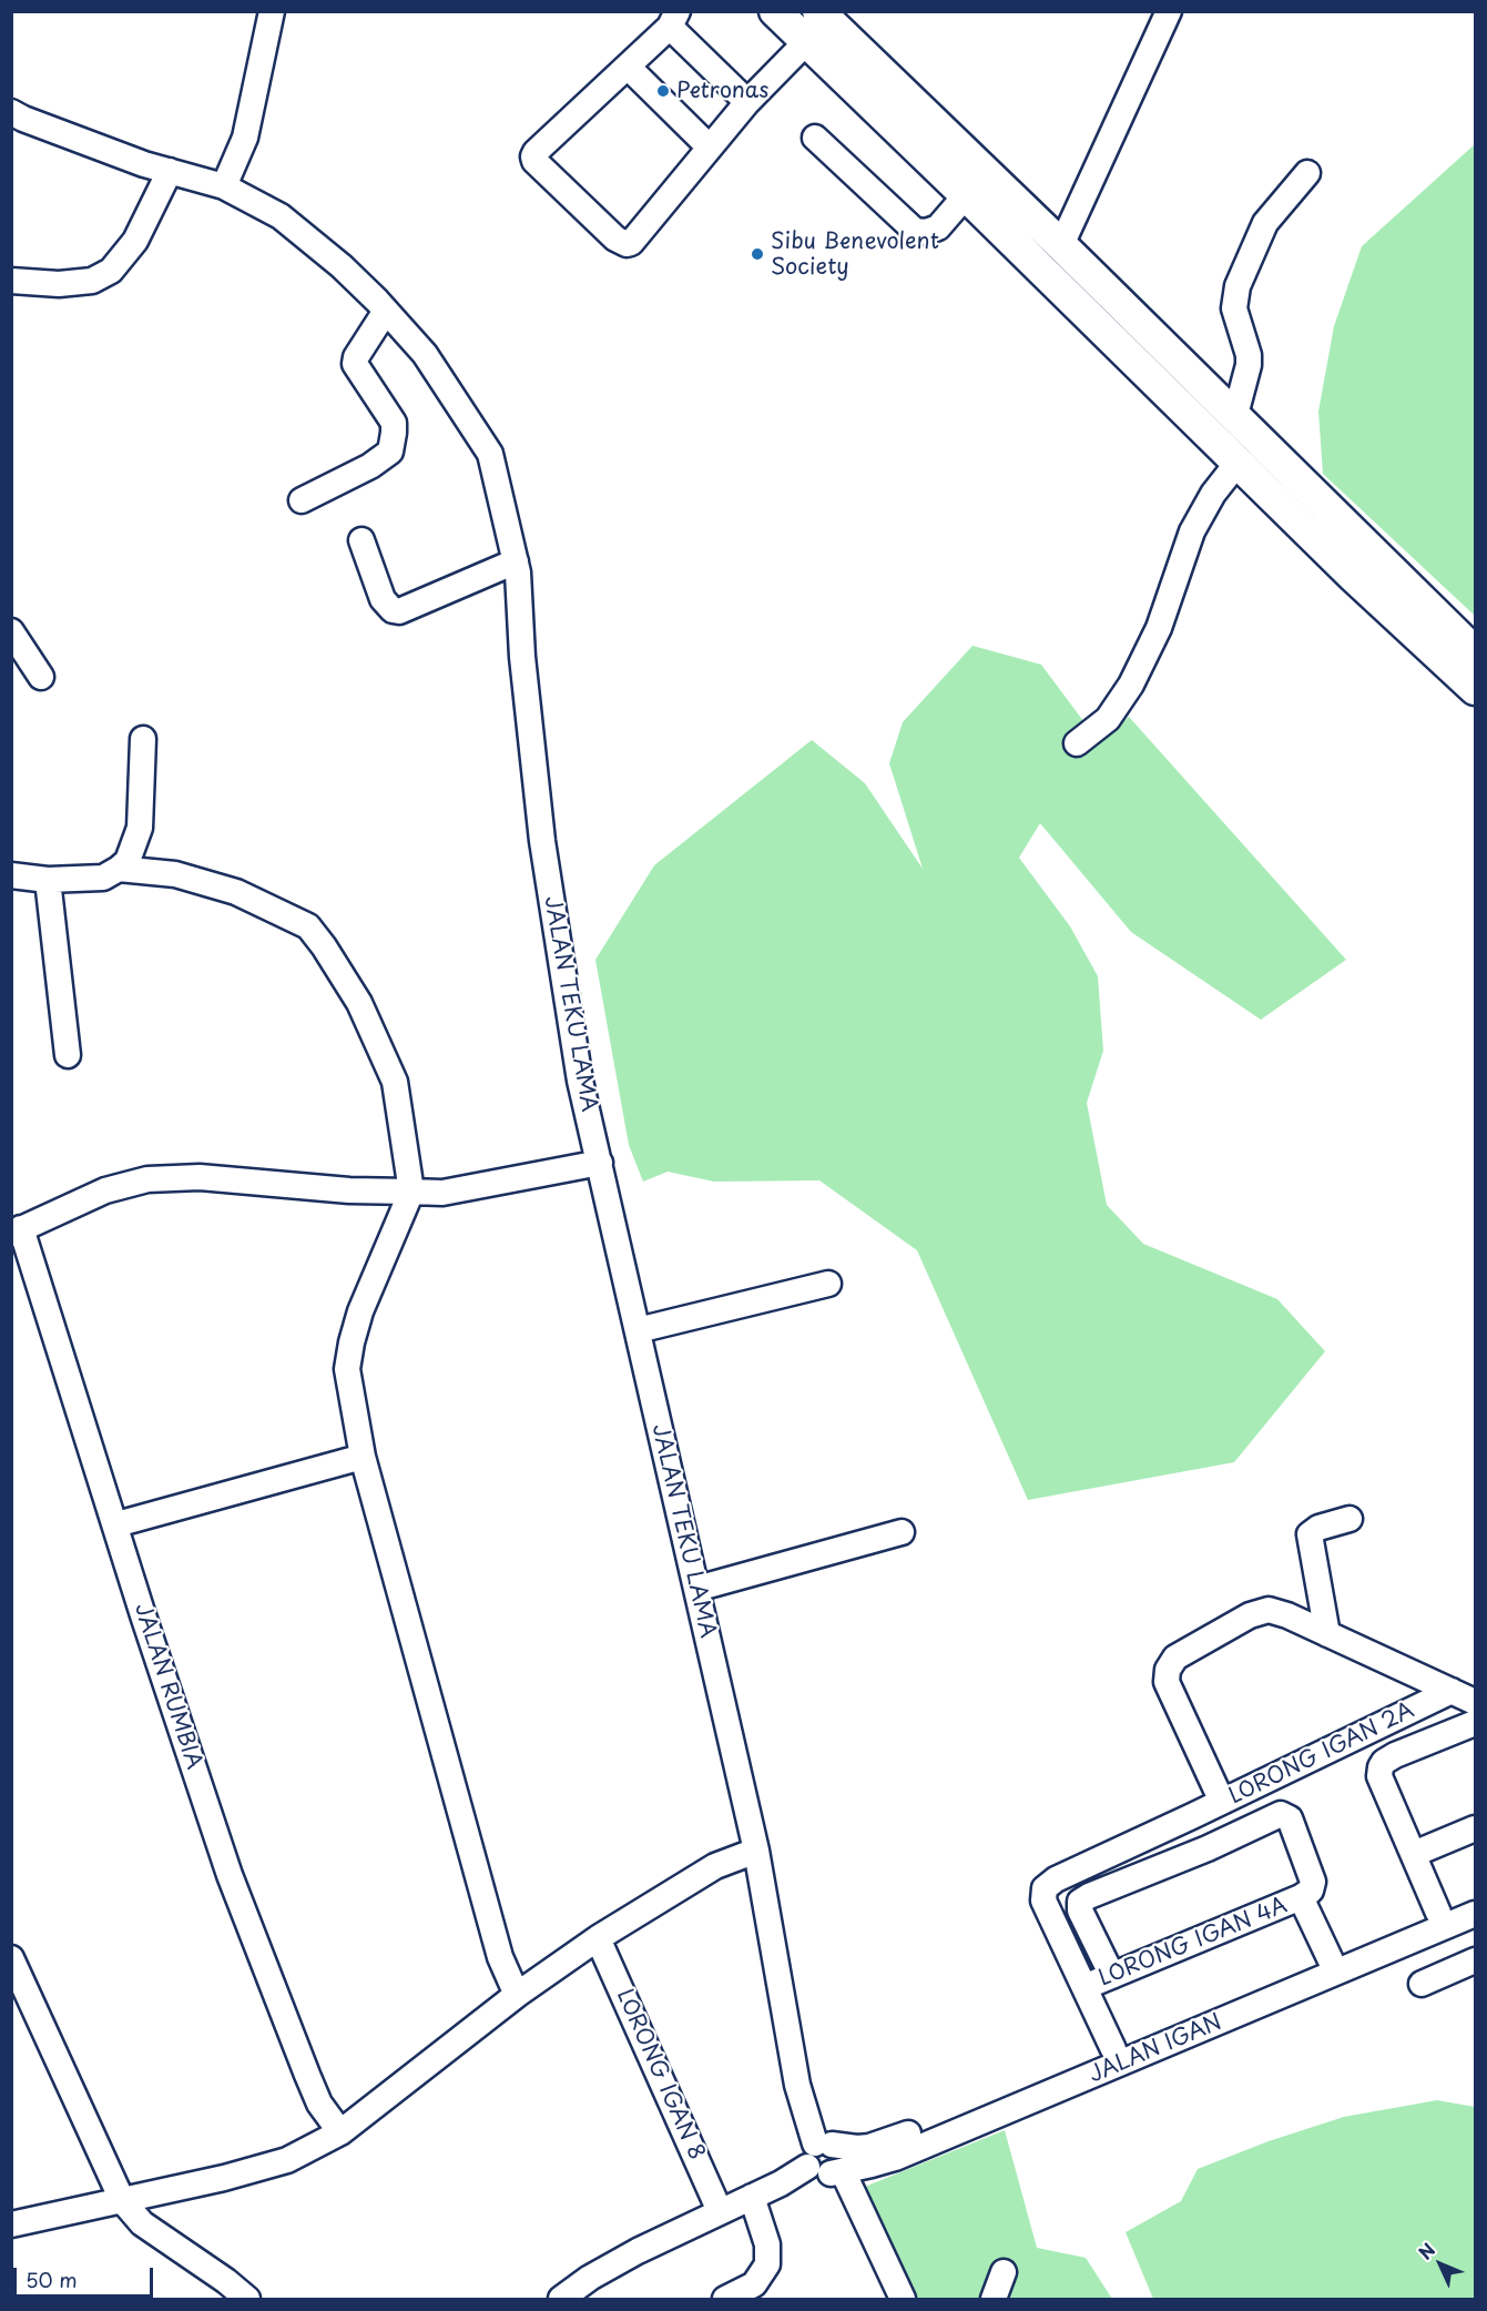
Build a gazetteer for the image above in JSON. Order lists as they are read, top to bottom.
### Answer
{
  "streets": {
    "street": [
      "JALAN TEKU LAMA",
      "JALAN RUMBIA",
      "LORONG IGAN 2A",
      "LORONG IGAN 4A",
      "JALAN IGAN",
      "LORONG IGAN 8"
    ]
  },
  "crossings": [
    ["JALAN TEKU LAMA", "JALAN IGAN"],
    ["LORONG IGAN 2A", "LORONG IGAN 4A"]
  ],
  "places": ["Petronas", "Sibu Benevolent Society"],
  "scale_bar": "50 m",
  "north": "top left"
}
